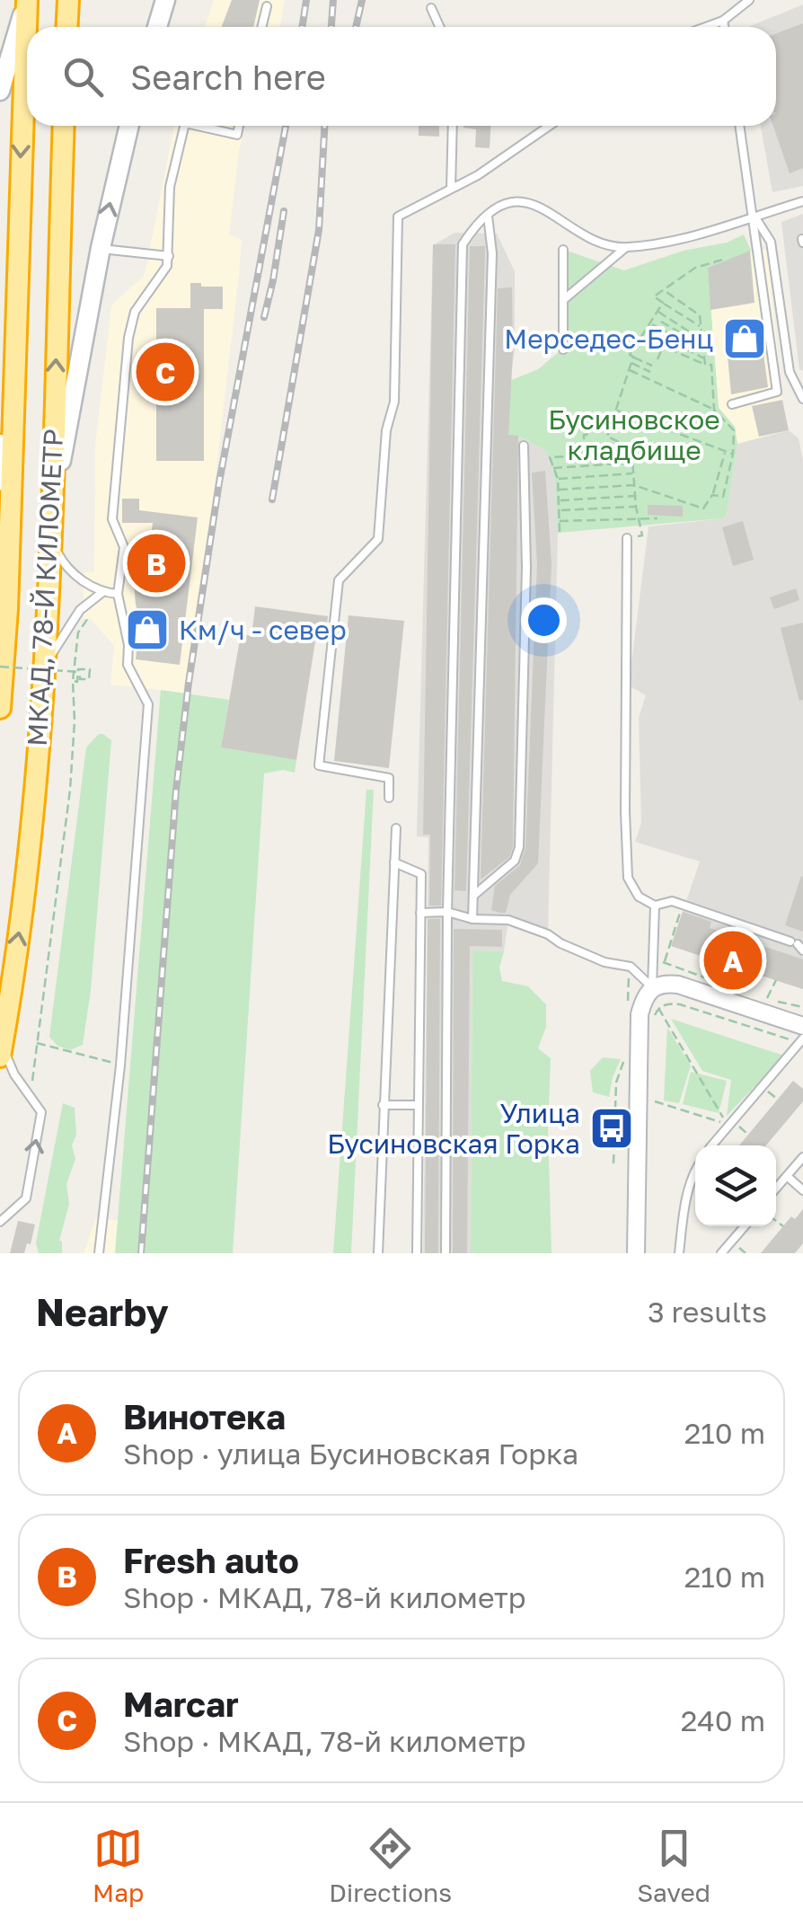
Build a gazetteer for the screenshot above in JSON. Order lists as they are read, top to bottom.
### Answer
{
  "streets": {
    "highway": ["МКАД, 78-Й КИЛОМЕТР"]
  },
  "parks": ["Бусиновское кладбище"],
  "places": {
    "shop": ["Мерседес-Бенц", "Км/ч - север"],
    "bus stop": ["Улица Бусиновская Горка"]
  },
  "page": {
    "search": "Search here",
    "pins": ["C", "B", "A"],
    "heading": ["Nearby", "3 results"],
    "list": [
      {
        "mark": "A",
        "name": "Винотека",
        "note": "Shop · улица Бусиновская Горка",
        "value": "210 m"
      },
      {
        "mark": "B",
        "name": "Fresh auto",
        "note": "Shop · МКАД, 78-й километр",
        "value": "210 m"
      },
      {
        "mark": "C",
        "name": "Marcar",
        "note": "Shop · МКАД, 78-й километр",
        "value": "240 m"
      }
    ],
    "nav": ["Map", "Directions", "Saved"]
  }
}
